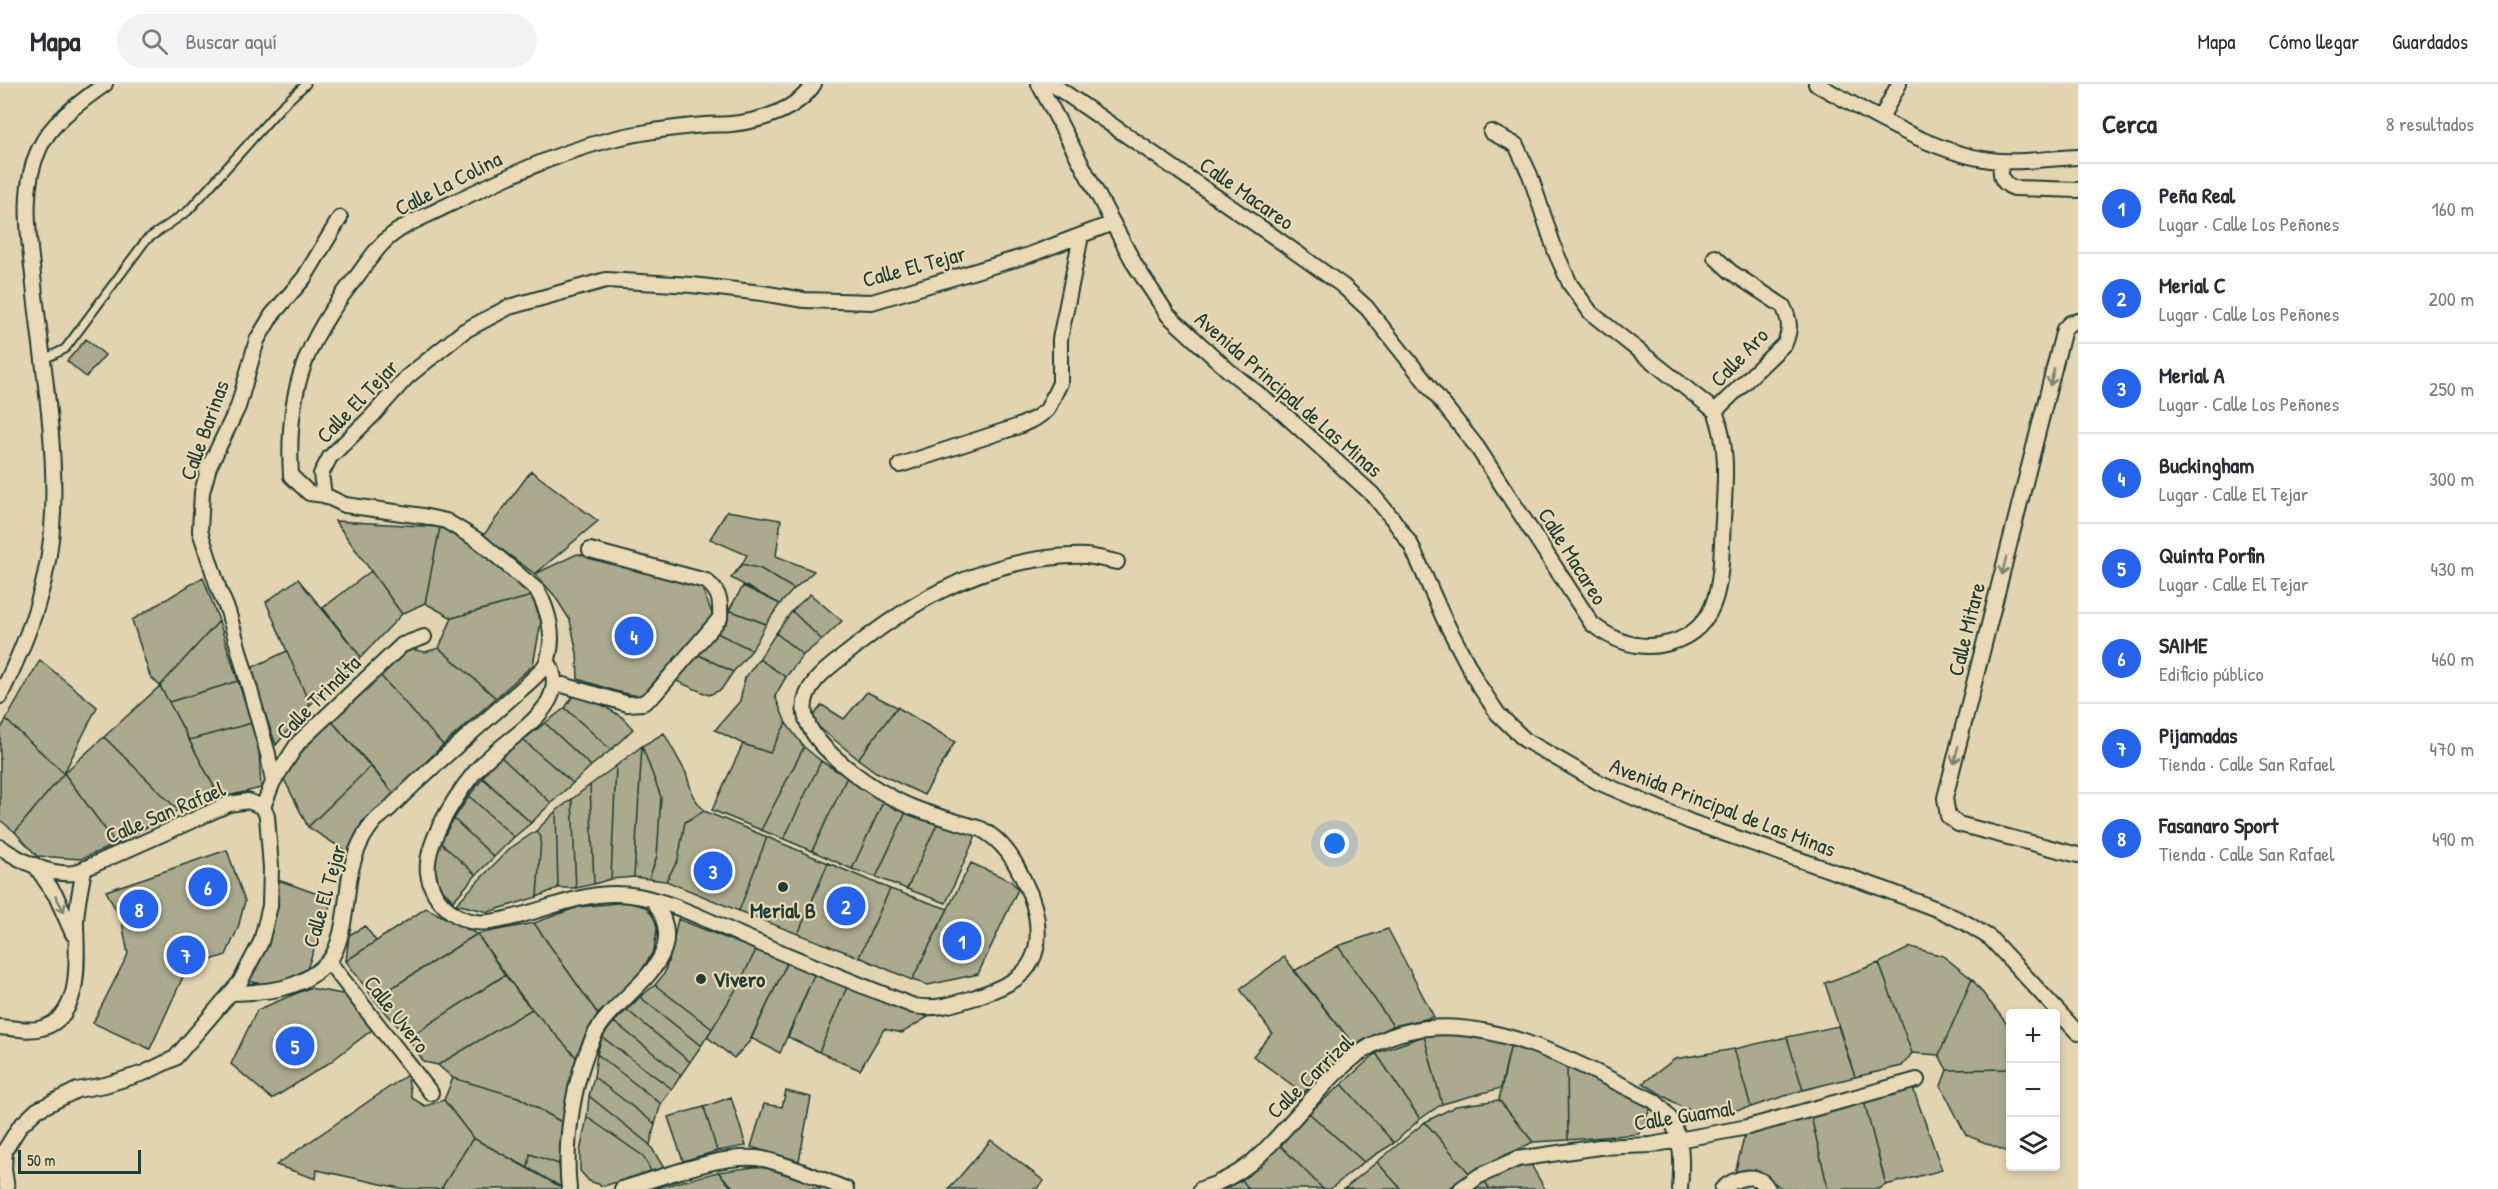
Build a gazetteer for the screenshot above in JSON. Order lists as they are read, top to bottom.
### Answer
{
  "streets": {
    "street": [
      "Calle La Colina",
      "Calle Macareo",
      "Calle El Tejar",
      "Calle Aro",
      "Avenida Principal de Las Minas",
      "Calle Barinas",
      "Calle Mitare",
      "Calle Trinalta",
      "Calle San Rafael",
      "Calle Uvero",
      "Calle Carrizal",
      "Calle Guamal"
    ]
  },
  "crossings": [
    ["Calle La Colina", "Calle El Tejar"],
    ["Calle Macareo", "Calle Aro"],
    ["Calle El Tejar", "Avenida Principal de Las Minas"],
    ["Calle El Tejar", "Calle Uvero"],
    ["Calle Barinas", "Calle Trinalta"],
    ["Calle Trinalta", "Calle San Rafael"],
    ["Calle Carrizal", "Calle Guamal"]
  ],
  "one_way": ["Calle Mitare"],
  "places": ["Merial B", "Vivero"],
  "scale_bar": "50 m",
  "page": {
    "header": "Mapa",
    "search": "Buscar aquí",
    "nav": ["Mapa", "Cómo llegar", "Guardados"],
    "heading": ["Cerca", "8 resultados"],
    "list": [
      {
        "mark": "1",
        "name": "Peña Real",
        "note": "Lugar · Calle Los Peñones",
        "value": "160 m"
      },
      {
        "mark": "2",
        "name": "Merial C",
        "note": "Lugar · Calle Los Peñones",
        "value": "200 m"
      },
      {
        "mark": "3",
        "name": "Merial A",
        "note": "Lugar · Calle Los Peñones",
        "value": "250 m"
      },
      {
        "mark": "4",
        "name": "Buckingham",
        "note": "Lugar · Calle El Tejar",
        "value": "300 m"
      },
      {
        "mark": "5",
        "name": "Quinta Porfin",
        "note": "Lugar · Calle El Tejar",
        "value": "430 m"
      },
      {
        "mark": "6",
        "name": "SAIME",
        "note": "Edificio público",
        "value": "460 m"
      },
      {
        "mark": "7",
        "name": "Pijamadas",
        "note": "Tienda · Calle San Rafael",
        "value": "470 m"
      },
      {
        "mark": "8",
        "name": "Fasanaro Sport",
        "note": "Tienda · Calle San Rafael",
        "value": "490 m"
      }
    ],
    "pins": [
      "4",
      "3",
      "6",
      "2",
      "8",
      "1",
      "7",
      "5"
    ],
    "map_buttons": ["+", "−"],
    "scale": "50 m"
  }
}
